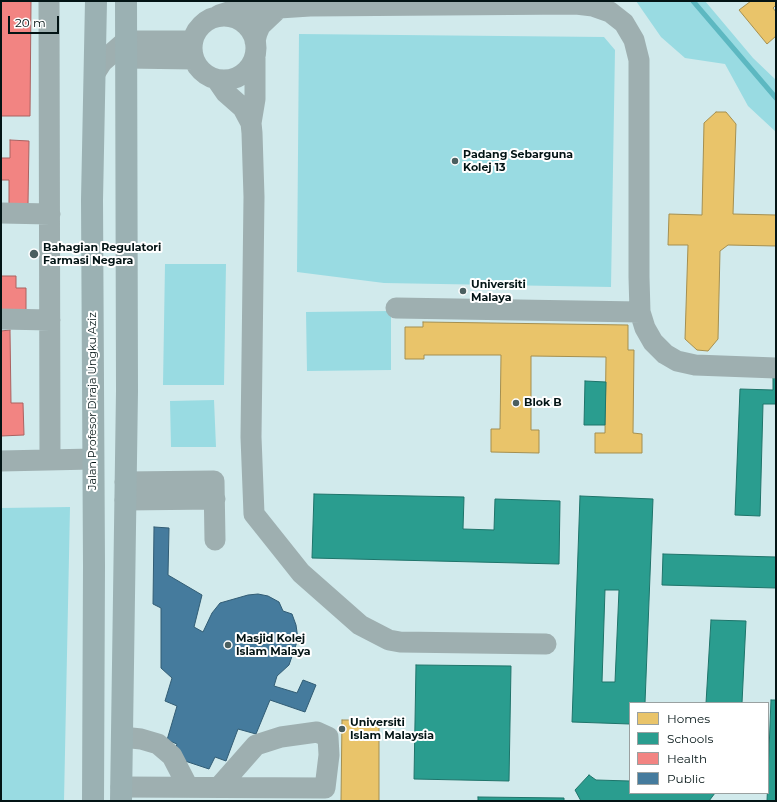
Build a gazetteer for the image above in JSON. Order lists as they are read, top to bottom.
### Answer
{
  "streets": {
    "main road": ["Jalan Profesor Diraja Ungku Aziz"]
  },
  "places": [
    "Padang Sebarguna Kolej 13",
    "Bahagian Regulatori Farmasi Negara",
    "Universiti Malaya",
    "Blok B",
    "Masjid Kolej Islam Malaya",
    "Universiti Islam Malaysia"
  ],
  "legend": [
    "Homes",
    "Schools",
    "Health",
    "Public"
  ],
  "scale_bar": "20 m"
}
